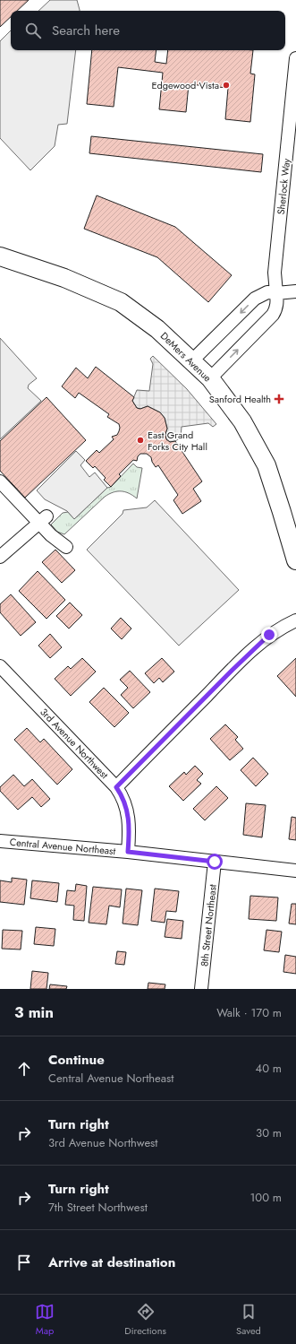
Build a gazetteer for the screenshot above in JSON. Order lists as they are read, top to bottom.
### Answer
{
  "streets": {
    "main road": ["DeMers Avenue"],
    "street": [
      "Sherlock Way",
      "3rd Avenue Northwest",
      "Central Avenue Northeast",
      "8th Street Northeast"
    ]
  },
  "crossings": [
    ["Sherlock Way", "DeMers Avenue"],
    ["3rd Avenue Northwest", "Central Avenue Northeast"],
    ["Central Avenue Northeast", "8th Street Northeast"]
  ],
  "places": {
    "other": ["Edgewood Vista", "East Grand Forks City Hall"],
    "health": ["Sanford Health"]
  },
  "page": {
    "search": "Search here",
    "heading": ["3 min", "Walk · 170 m"],
    "list": [
      ["Continue", "Central Avenue Northeast", "40 m"],
      ["Turn right", "3rd Avenue Northwest", "30 m"],
      ["Turn right", "7th Street Northwest", "100 m"],
      "Arrive at destination"
    ],
    "nav": ["Map", "Directions", "Saved"]
  }
}
